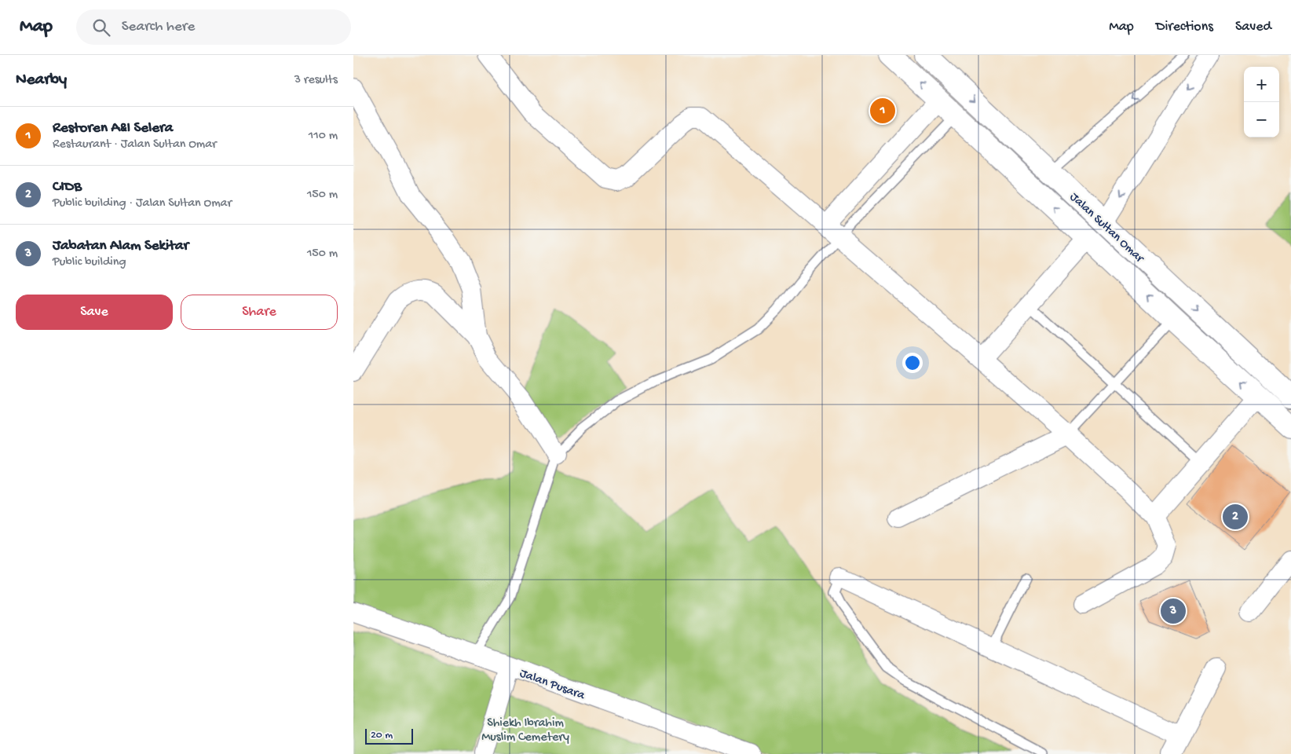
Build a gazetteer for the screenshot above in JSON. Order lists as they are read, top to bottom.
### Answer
{
  "streets": {
    "main road": ["Jalan Sultan Omar"],
    "street": ["Jalan Pusara"]
  },
  "parks": ["Shiekh Ibrahim Muslim Cemetery"],
  "scale_bar": "20 m",
  "page": {
    "header": "Map",
    "search": "Search here",
    "nav": ["Map", "Directions", "Saved"],
    "heading": ["Nearby", "3 results"],
    "map_buttons": ["+", "−"],
    "pins": ["1", "2", "3"],
    "list": [
      {
        "mark": "1",
        "name": "Restoren A&I Selera",
        "note": "Restaurant · Jalan Sultan Omar",
        "value": "110 m"
      },
      {
        "mark": "2",
        "name": "CIDB",
        "note": "Public building · Jalan Sultan Omar",
        "value": "150 m"
      },
      {
        "mark": "3",
        "name": "Jabatan Alam Sekitar",
        "note": "Public building",
        "value": "150 m"
      }
    ],
    "buttons": ["Save", "Share"],
    "scale": "20 m"
  }
}
